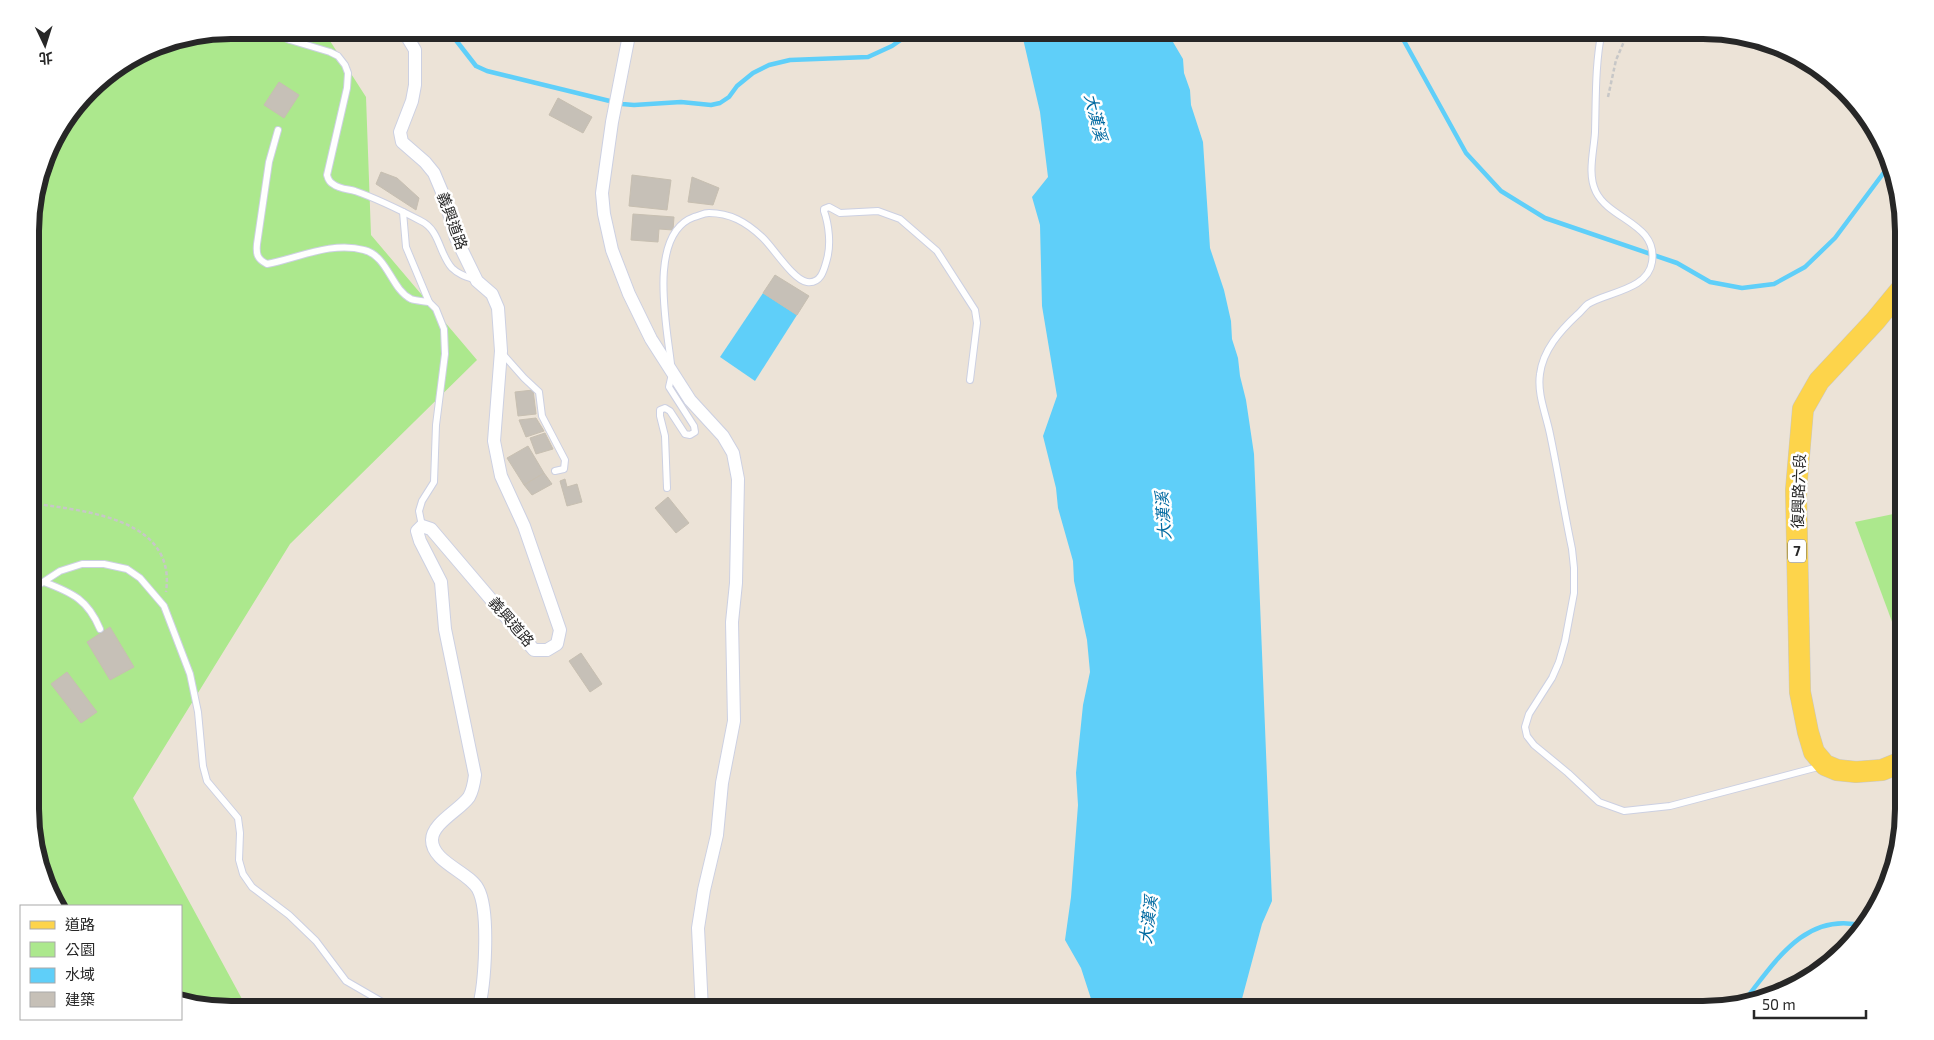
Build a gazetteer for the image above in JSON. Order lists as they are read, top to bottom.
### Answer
{
  "streets": {
    "main road": ["復興路六段", "7"],
    "street": ["義興道路"]
  },
  "water": ["大漢溪"],
  "legend": [
    "道路",
    "公園",
    "水域",
    "建築"
  ],
  "scale_bar": "50 m",
  "north": "bottom"
}
